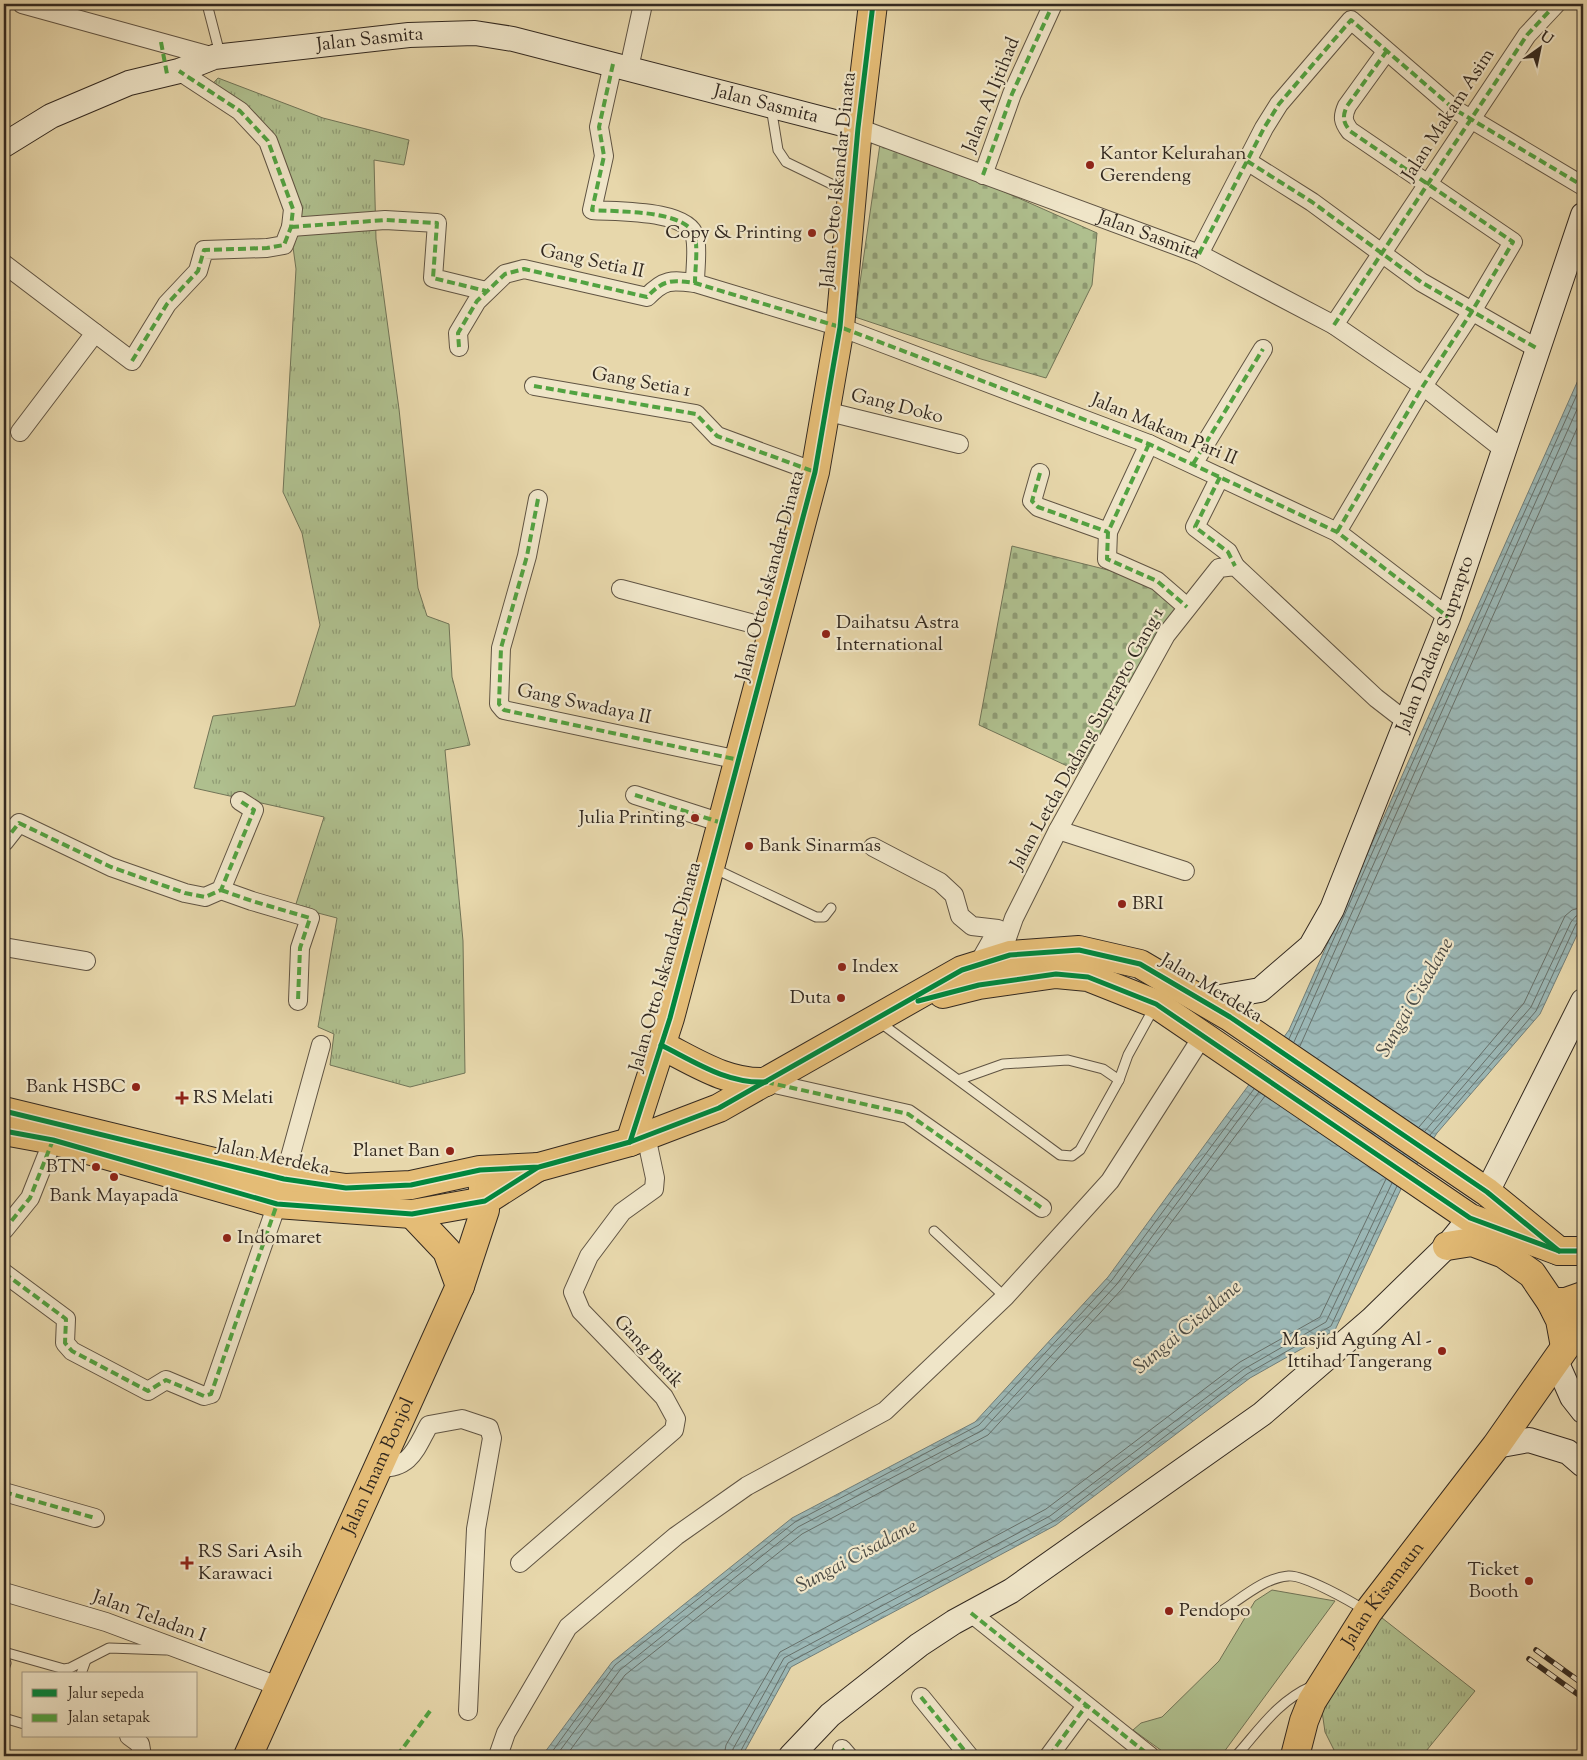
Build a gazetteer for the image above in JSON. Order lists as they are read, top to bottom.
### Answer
{
  "streets": {
    "main road": [
      "Jalan Otto Iskandar Dinata",
      "Jalan Merdeka",
      "Jalan Imam Bonjol",
      "Jalan Kisamaun"
    ],
    "street": [
      "Jalan Sasmita",
      "Jalan Al Ijtihad",
      "Jalan Makam Asim",
      "Gang Setia II",
      "Gang Setia 1",
      "Gang Doko",
      "Jalan Makam Pari II",
      "Jalan Dadang Suprapto",
      "Gang Swadaya II",
      "Jalan Letda Dadang Suprapto Gang 1",
      "Gang Batik",
      "Jalan Teladan I"
    ]
  },
  "crossings": [
    ["Jalan Sasmita", "Jalan Al Ijtihad"],
    ["Jalan Sasmita", "Jalan Makam Asim"],
    ["Jalan Sasmita", "Jalan Otto Iskandar Dinata"],
    ["Jalan Sasmita", "Jalan Dadang Suprapto"],
    ["Jalan Otto Iskandar Dinata", "Gang Setia II"],
    ["Jalan Otto Iskandar Dinata", "Gang Setia 1"],
    ["Jalan Otto Iskandar Dinata", "Gang Doko"],
    ["Jalan Otto Iskandar Dinata", "Jalan Makam Pari II"],
    ["Jalan Otto Iskandar Dinata", "Gang Swadaya II"],
    ["Jalan Otto Iskandar Dinata", "Jalan Merdeka"],
    ["Jalan Otto Iskandar Dinata", "Gang Batik"],
    ["Gang Setia II", "Jalan Makam Pari II"],
    ["Jalan Makam Pari II", "Jalan Dadang Suprapto"],
    ["Jalan Dadang Suprapto", "Jalan Merdeka"],
    ["Jalan Letda Dadang Suprapto Gang 1", "Jalan Merdeka"],
    ["Jalan Merdeka", "Gang Batik"],
    ["Jalan Merdeka", "Jalan Imam Bonjol"],
    ["Jalan Imam Bonjol", "Jalan Teladan I"]
  ],
  "water": ["Sungai Cisadane"],
  "places": {
    "other": [
      "Kantor Kelurahan Gerendeng",
      "Copy & Printing",
      "Daihatsu Astra International",
      "Julia Printing",
      "Bank Sinarmas",
      "BRI",
      "Index",
      "Duta",
      "Bank HSBC",
      "Planet Ban",
      "BTN",
      "Bank Mayapada",
      "Indomaret",
      "Masjid Agung Al - Ittihad Tangerang",
      "Ticket Booth",
      "Pendopo"
    ],
    "health": ["RS Melati", "RS Sari Asih Karawaci"]
  },
  "legend": ["Jalur sepeda", "Jalan setapak"],
  "north": "top right"
}
